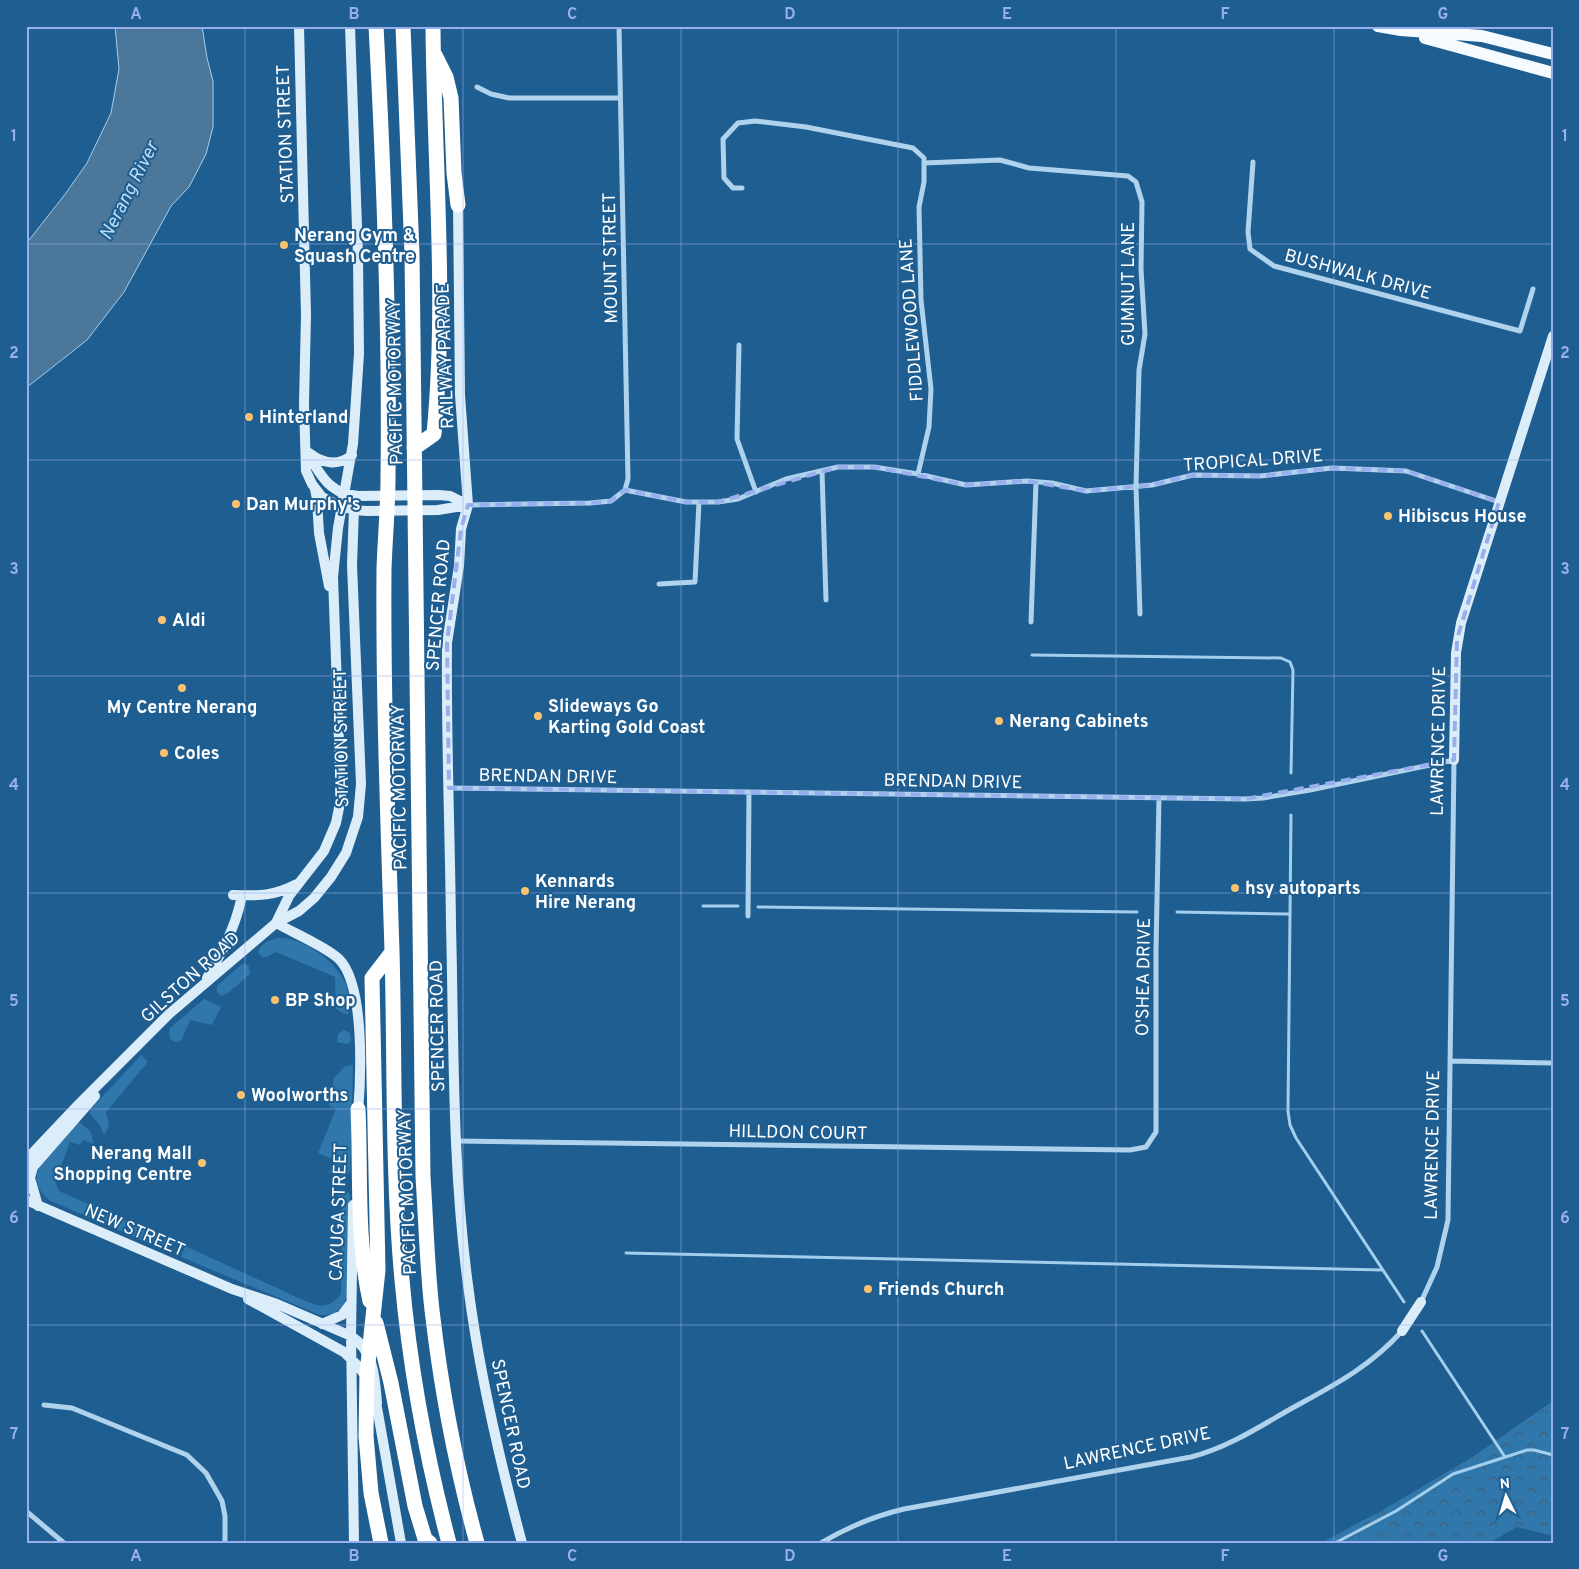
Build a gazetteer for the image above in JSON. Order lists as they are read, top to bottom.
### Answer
{
  "streets": {
    "highway": ["PACIFIC MOTORWAY"],
    "main road": [
      "STATION STREET",
      "RAILWAY PARADE",
      "SPENCER ROAD",
      "LAWRENCE DRIVE",
      "GILSTON ROAD",
      "CAYUGA STREET",
      "NEW STREET"
    ],
    "street": [
      "MOUNT STREET",
      "BUSHWALK DRIVE",
      "GUMNUT LANE",
      "FIDDLEWOOD LANE",
      "TROPICAL DRIVE",
      "BRENDAN DRIVE",
      "O'SHEA DRIVE",
      "HILLDON COURT"
    ]
  },
  "crossings": [
    ["STATION STREET", "GILSTON ROAD"],
    ["STATION STREET", "CAYUGA STREET"],
    ["MOUNT STREET", "TROPICAL DRIVE"],
    ["GUMNUT LANE", "FIDDLEWOOD LANE"],
    ["GUMNUT LANE", "TROPICAL DRIVE"],
    ["FIDDLEWOOD LANE", "TROPICAL DRIVE"],
    ["RAILWAY PARADE", "SPENCER ROAD"],
    ["TROPICAL DRIVE", "LAWRENCE DRIVE"],
    ["SPENCER ROAD", "BRENDAN DRIVE"],
    ["SPENCER ROAD", "HILLDON COURT"],
    ["LAWRENCE DRIVE", "BRENDAN DRIVE"],
    ["BRENDAN DRIVE", "O'SHEA DRIVE"],
    ["GILSTON ROAD", "CAYUGA STREET"],
    ["O'SHEA DRIVE", "HILLDON COURT"],
    ["CAYUGA STREET", "NEW STREET"]
  ],
  "water": ["Nerang River"],
  "places": [
    "Nerang Gym & Squash Centre",
    "Hinterland",
    "Dan Murphy's",
    "Hibiscus House",
    "Aldi",
    "My Centre Nerang",
    "Slideways Go Karting Gold Coast",
    "Nerang Cabinets",
    "Coles",
    "hsy autoparts",
    "Kennards Hire Nerang",
    "BP Shop",
    "Woolworths",
    "Nerang Mall Shopping Centre",
    "Friends Church"
  ],
  "north": "top",
  "grid": {
    "columns": [
      "A",
      "B",
      "C",
      "D",
      "E",
      "F",
      "G"
    ],
    "rows": [
      "1",
      "2",
      "3",
      "4",
      "5",
      "6",
      "7"
    ]
  }
}
